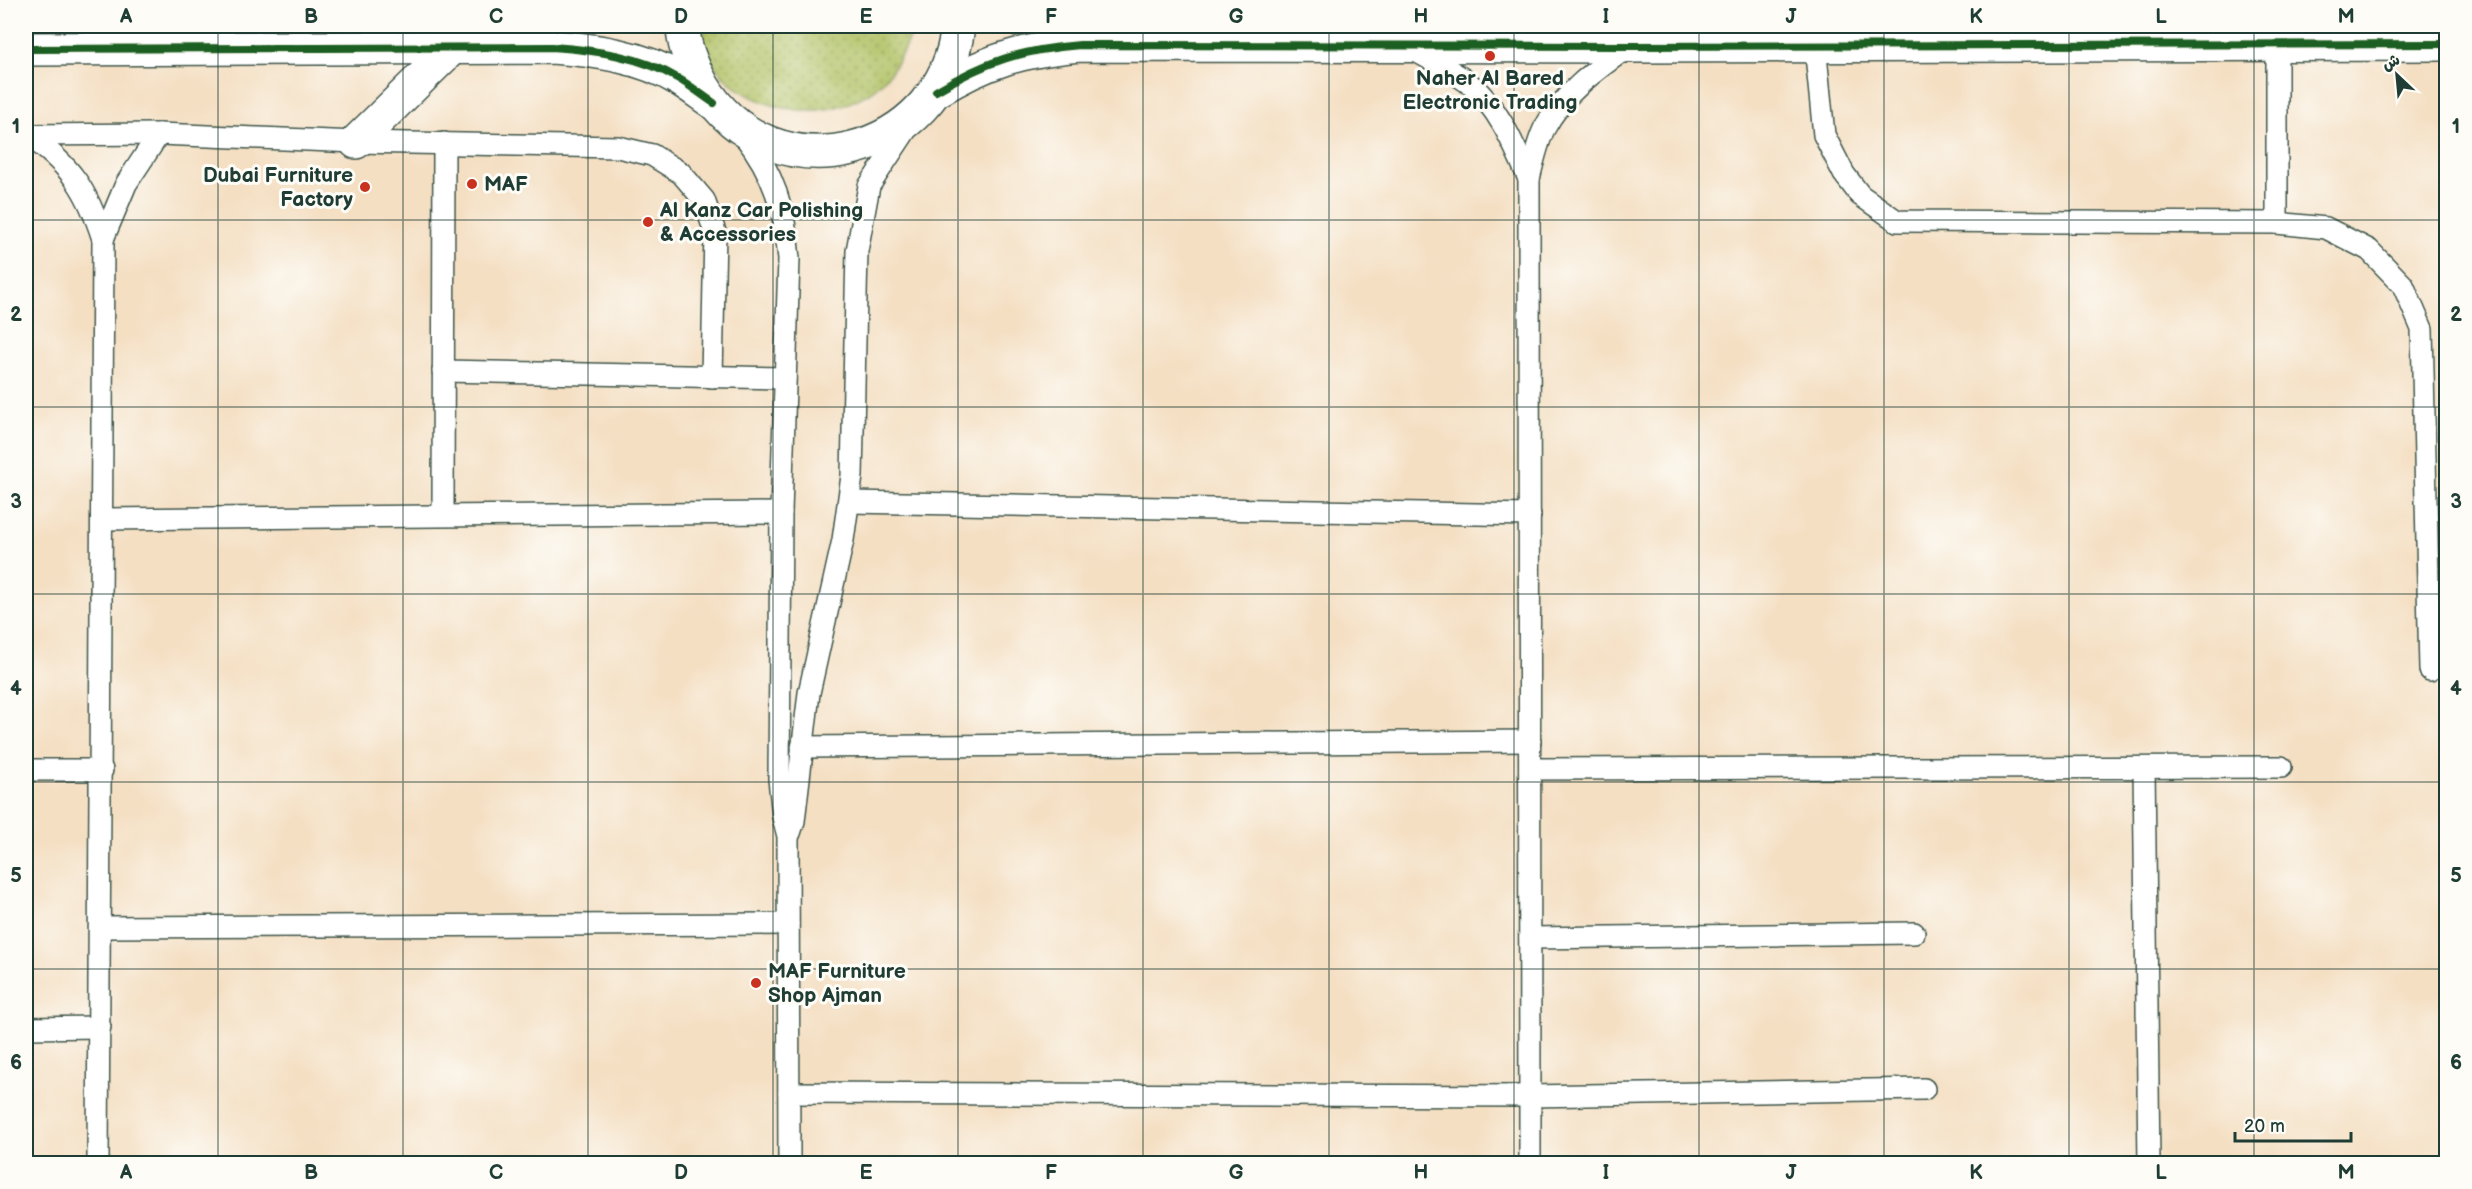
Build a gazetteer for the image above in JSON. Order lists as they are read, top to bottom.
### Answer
{
  "places": [
    "Naher Al Bared Electronic Trading",
    "MAF",
    "Dubai Furniture Factory",
    "Al Kanz Car Polishing & Accessories",
    "MAF Furniture Shop Ajman"
  ],
  "scale_bar": "20 m",
  "north": "top left",
  "grid": {
    "columns": [
      "A",
      "B",
      "C",
      "D",
      "E",
      "F",
      "G",
      "H",
      "I",
      "J",
      "K",
      "L",
      "M"
    ],
    "rows": [
      "1",
      "2",
      "3",
      "4",
      "5",
      "6"
    ]
  }
}
